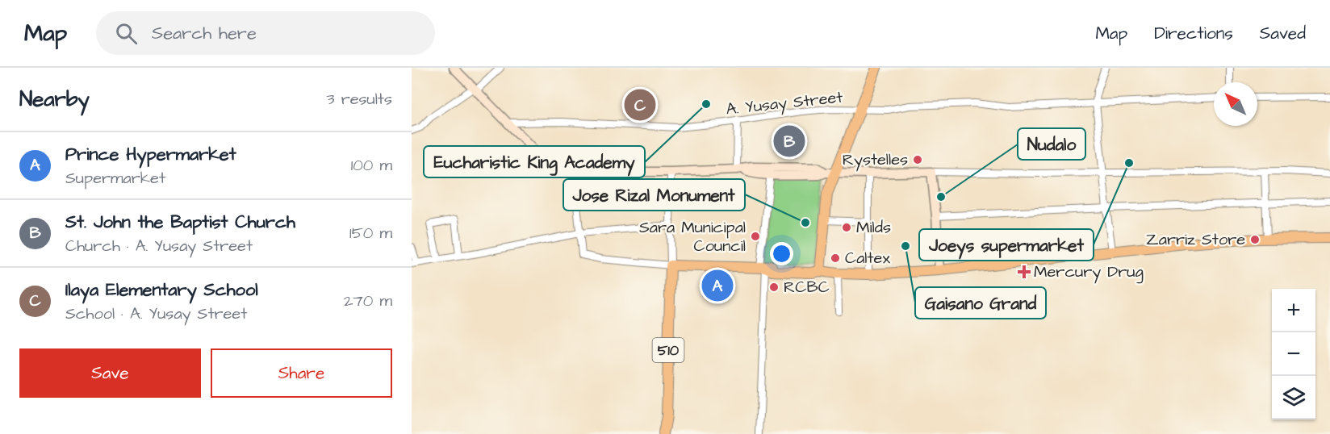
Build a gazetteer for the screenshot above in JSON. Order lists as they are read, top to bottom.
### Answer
{
  "streets": {
    "main road": ["510"],
    "street": ["A. Yusay Street"]
  },
  "places": {
    "other": [
      "Eucharistic King Academy",
      "Rystelles",
      "Joeys supermarket",
      "Nudalo",
      "Jose Rizal Monument",
      "Milds",
      "Sara Municipal Council",
      "Zarriz Store",
      "Gaisano Grand",
      "Caltex",
      "RCBC"
    ],
    "health": ["Mercury Drug"]
  },
  "north": "top left",
  "page": {
    "header": "Map",
    "search": "Search here",
    "nav": ["Map", "Directions", "Saved"],
    "heading": ["Nearby", "3 results"],
    "pins": ["C", "B", "A"],
    "list": [
      {
        "mark": "A",
        "name": "Prince Hypermarket",
        "note": "Supermarket",
        "value": "100 m"
      },
      {
        "mark": "B",
        "name": "St. John the Baptist Church",
        "note": "Church · A. Yusay Street",
        "value": "150 m"
      },
      {
        "mark": "C",
        "name": "Ilaya Elementary School",
        "note": "School · A. Yusay Street",
        "value": "270 m"
      }
    ],
    "map_buttons": ["+", "−"],
    "buttons": ["Save", "Share"]
  }
}
